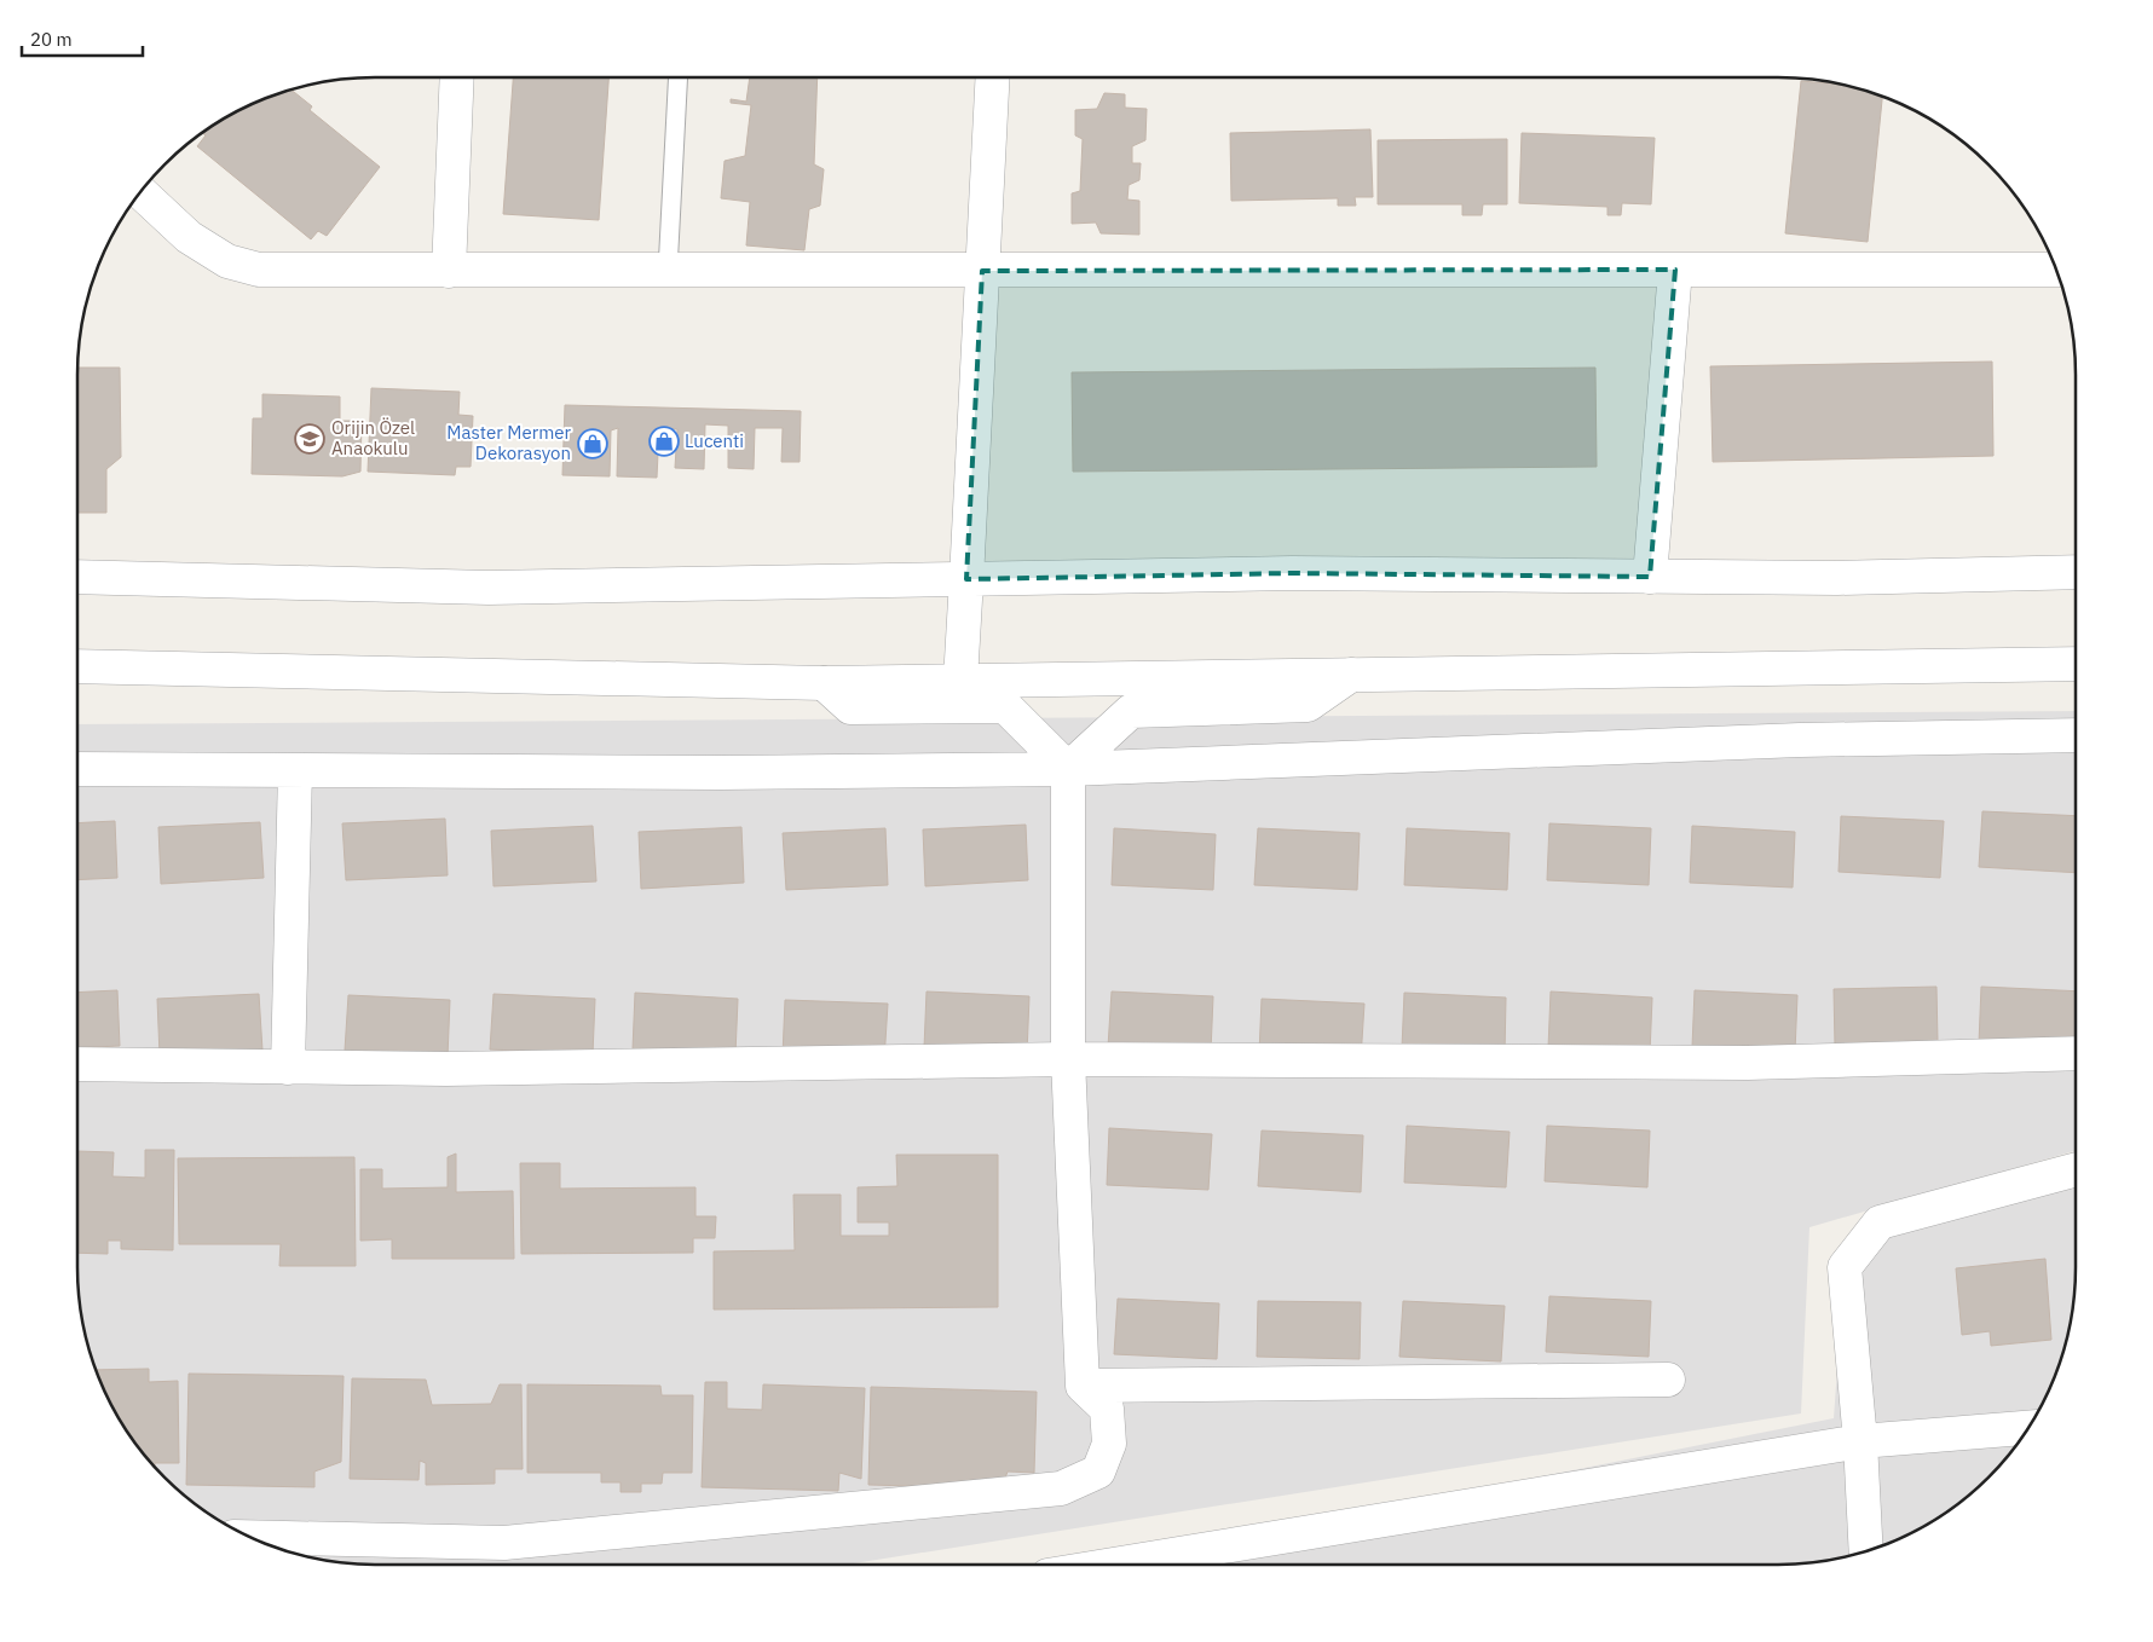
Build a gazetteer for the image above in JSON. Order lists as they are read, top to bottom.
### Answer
{
  "places": {
    "school or university": ["Orijin Özel Anaokulu"],
    "shop": ["Lucenti", "Master Mermer Dekorasyon"]
  },
  "scale_bar": "20 m"
}
